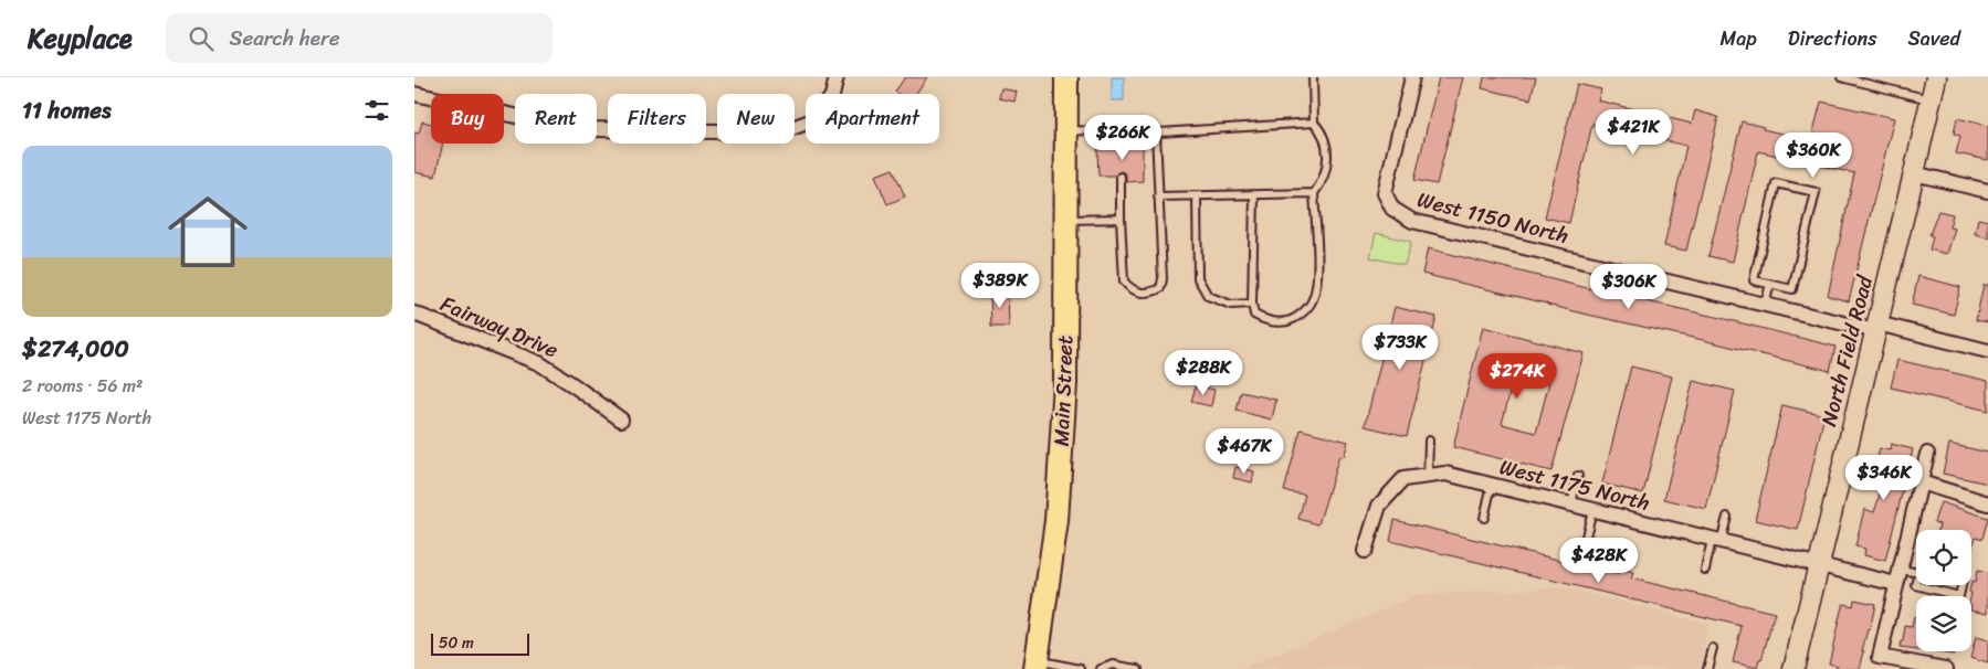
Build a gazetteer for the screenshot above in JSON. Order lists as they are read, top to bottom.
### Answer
{
  "streets": {
    "main road": ["Main Street"],
    "street": [
      "West 1150 North",
      "Fairway Drive",
      "North Field Road",
      "West 1175 North"
    ]
  },
  "crossings": [
    ["West 1150 North", "North Field Road"],
    ["North Field Road", "West 1175 North"]
  ],
  "scale_bar": "50 m",
  "page": {
    "header": "Keyplace",
    "search": "Search here",
    "nav": ["Map", "Directions", "Saved"],
    "heading": "11 homes",
    "chip": [
      "Buy",
      "Rent",
      "Filters",
      "New",
      "Apartment"
    ],
    "price": [
      "$421K",
      "$266K",
      "$360K",
      "$389K",
      "$306K",
      "$733K",
      "$288K",
      "$274K",
      "$467K",
      "$346K",
      "$428K"
    ],
    "list": [
      {
        "name": "$274,000",
        "note": "2 rooms · 56 m² · West 1175 North"
      }
    ],
    "scale": "50 m"
  }
}
